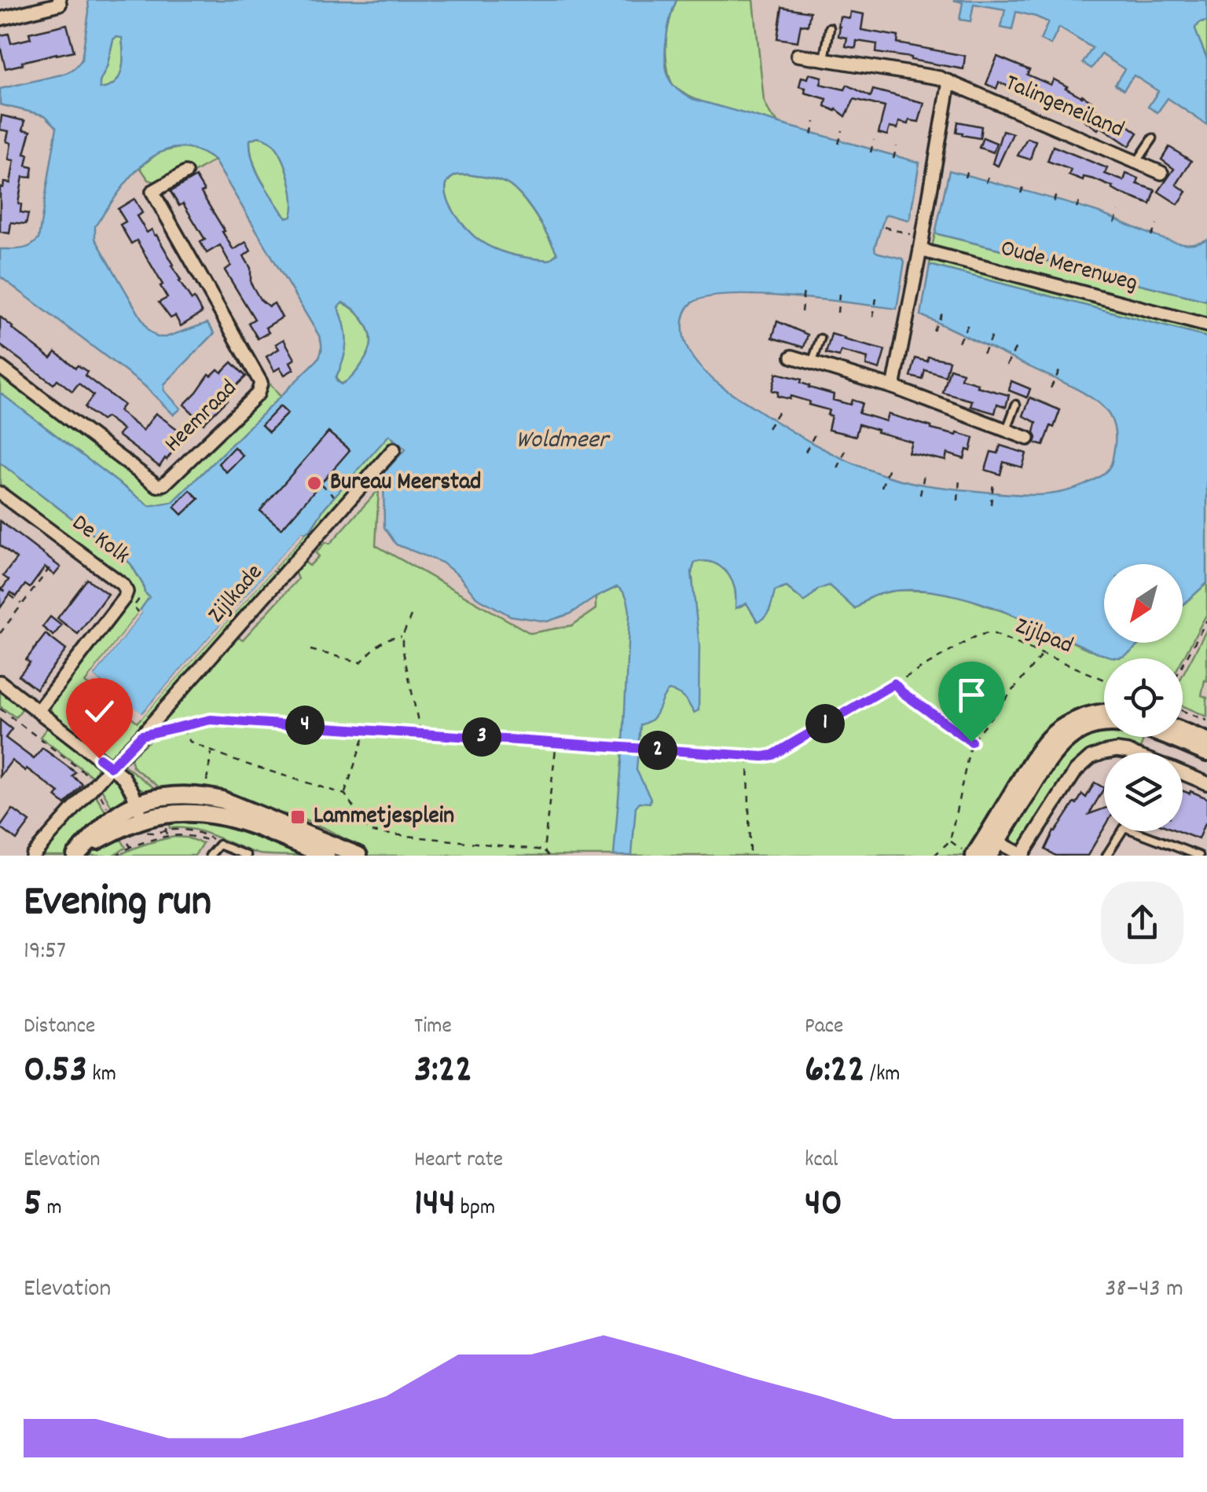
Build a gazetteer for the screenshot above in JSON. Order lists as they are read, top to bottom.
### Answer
{
  "streets": {
    "street": [
      "Talingeneiland",
      "Oude Merenweg",
      "Heemraad",
      "De Kolk",
      "Zijlkade"
    ],
    "path": ["Zijlpad"]
  },
  "crossings": [
    ["Zijlkade", "Zijlpad"]
  ],
  "water": ["Woldmeer"],
  "places": {
    "other": ["Bureau Meerstad"],
    "transit": ["Lammetjesplein"]
  },
  "north": "bottom left",
  "page": {
    "pins": [
      "1",
      "4",
      "3",
      "2"
    ],
    "heading": ["Evening run", "19:57"],
    "stats": [
      ["Distance", "0.53 km"],
      ["Time", "3:22"],
      ["Pace", "6:22 /km"],
      ["Elevation", "5 m"],
      ["Heart rate", "144 bpm"],
      ["kcal", "40"]
    ],
    "chart": ["Elevation", "38–43 m"]
  }
}
